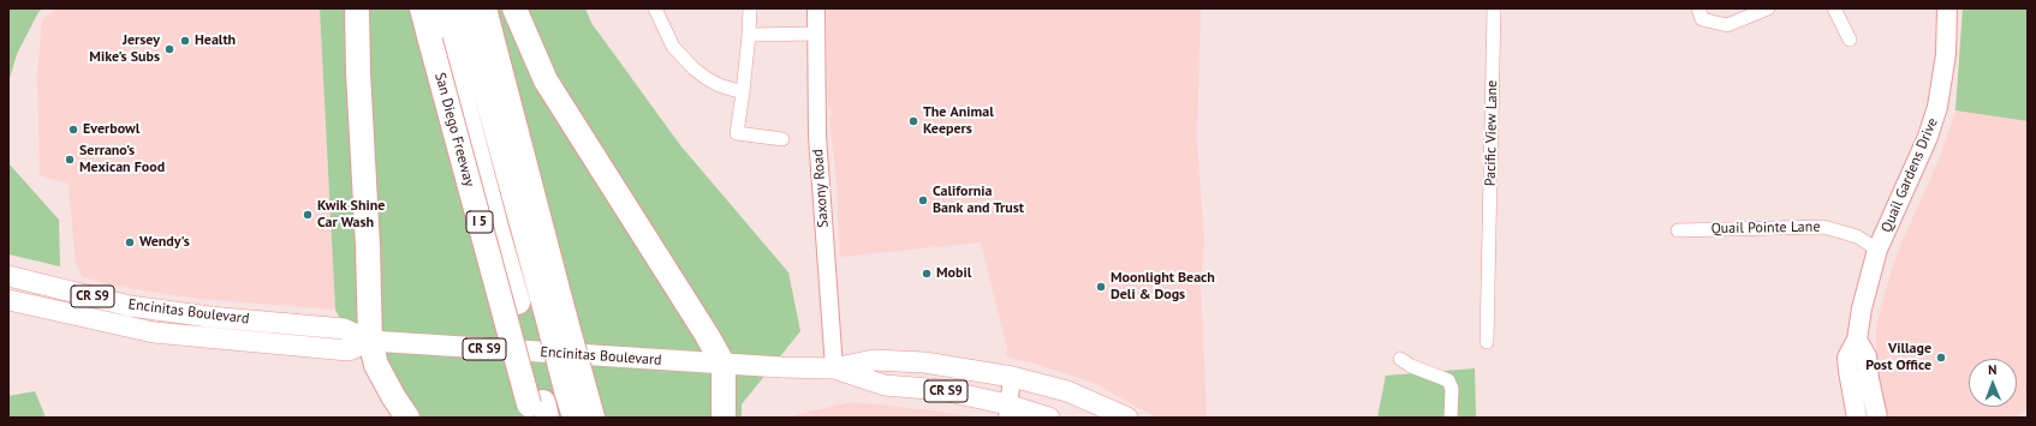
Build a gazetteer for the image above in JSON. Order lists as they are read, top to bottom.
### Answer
{
  "streets": {
    "highway": ["San Diego Freeway", "I 5"],
    "main road": ["Quail Gardens Drive", "CR S9", "Encinitas Boulevard"],
    "street": ["Pacific View Lane", "Saxony Road", "Quail Pointe Lane"]
  },
  "crossings": [
    ["Quail Gardens Drive", "Quail Pointe Lane"],
    ["Saxony Road", "Encinitas Boulevard"]
  ],
  "places": [
    "Health",
    "Jersey Mike's Subs",
    "The Animal Keepers",
    "Everbowl",
    "Serrano's Mexican Food",
    "California Bank and Trust",
    "Kwik Shine Car Wash",
    "Wendy's",
    "Mobil",
    "Moonlight Beach Deli & Dogs",
    "Village Post Office"
  ],
  "north": "top"
}
